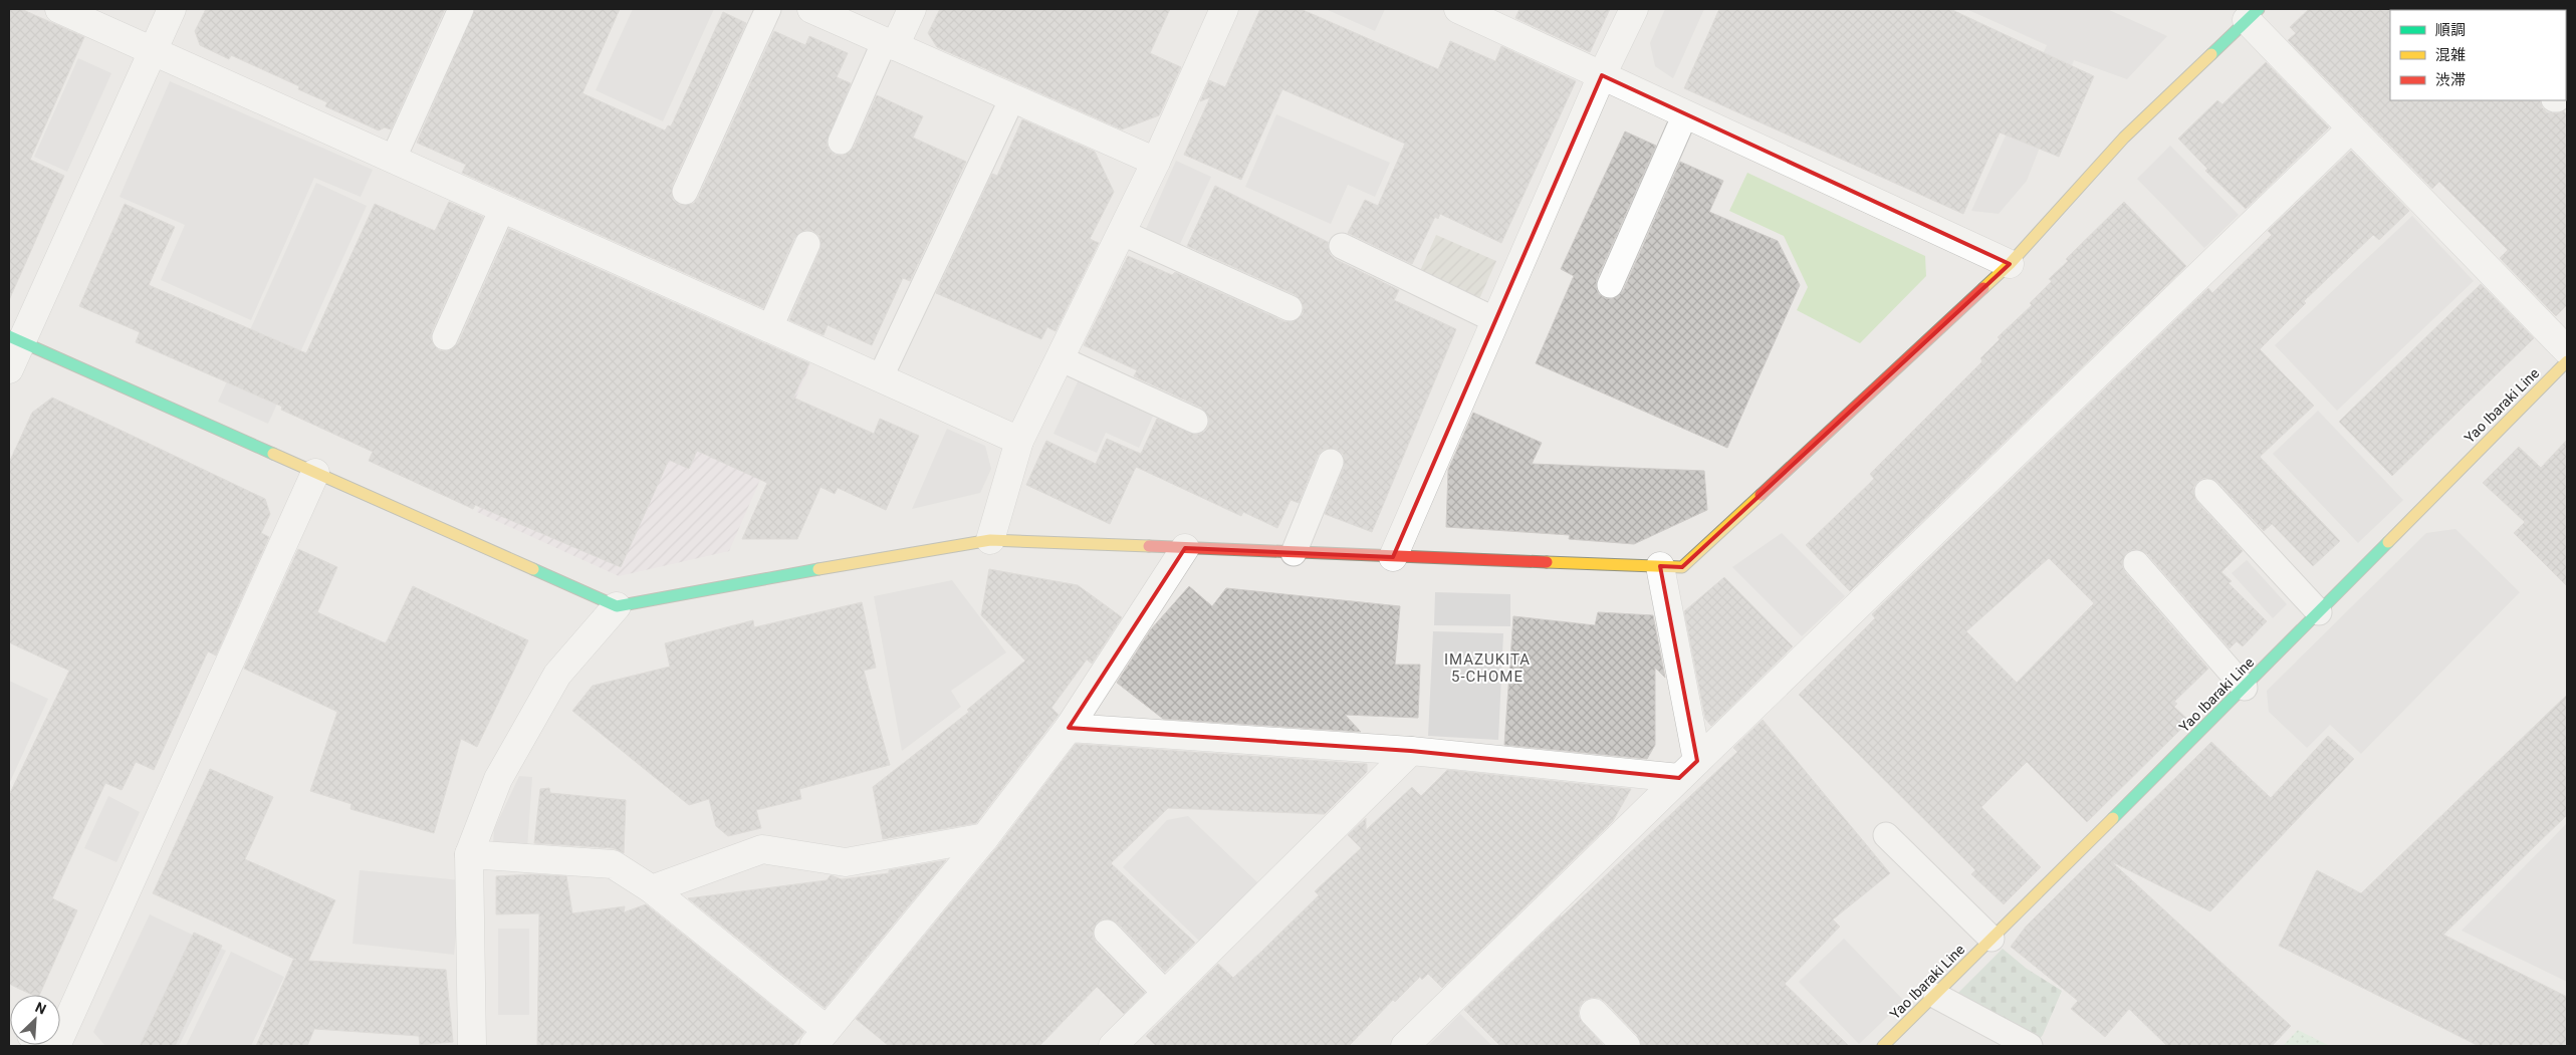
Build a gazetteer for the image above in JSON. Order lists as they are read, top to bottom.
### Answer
{
  "streets": {
    "street": ["Yao Ibaraki Line"]
  },
  "districts": ["IMAZUKITA 5-CHOME"],
  "legend": ["順調", "混雑", "渋滞"],
  "north": "top right"
}
